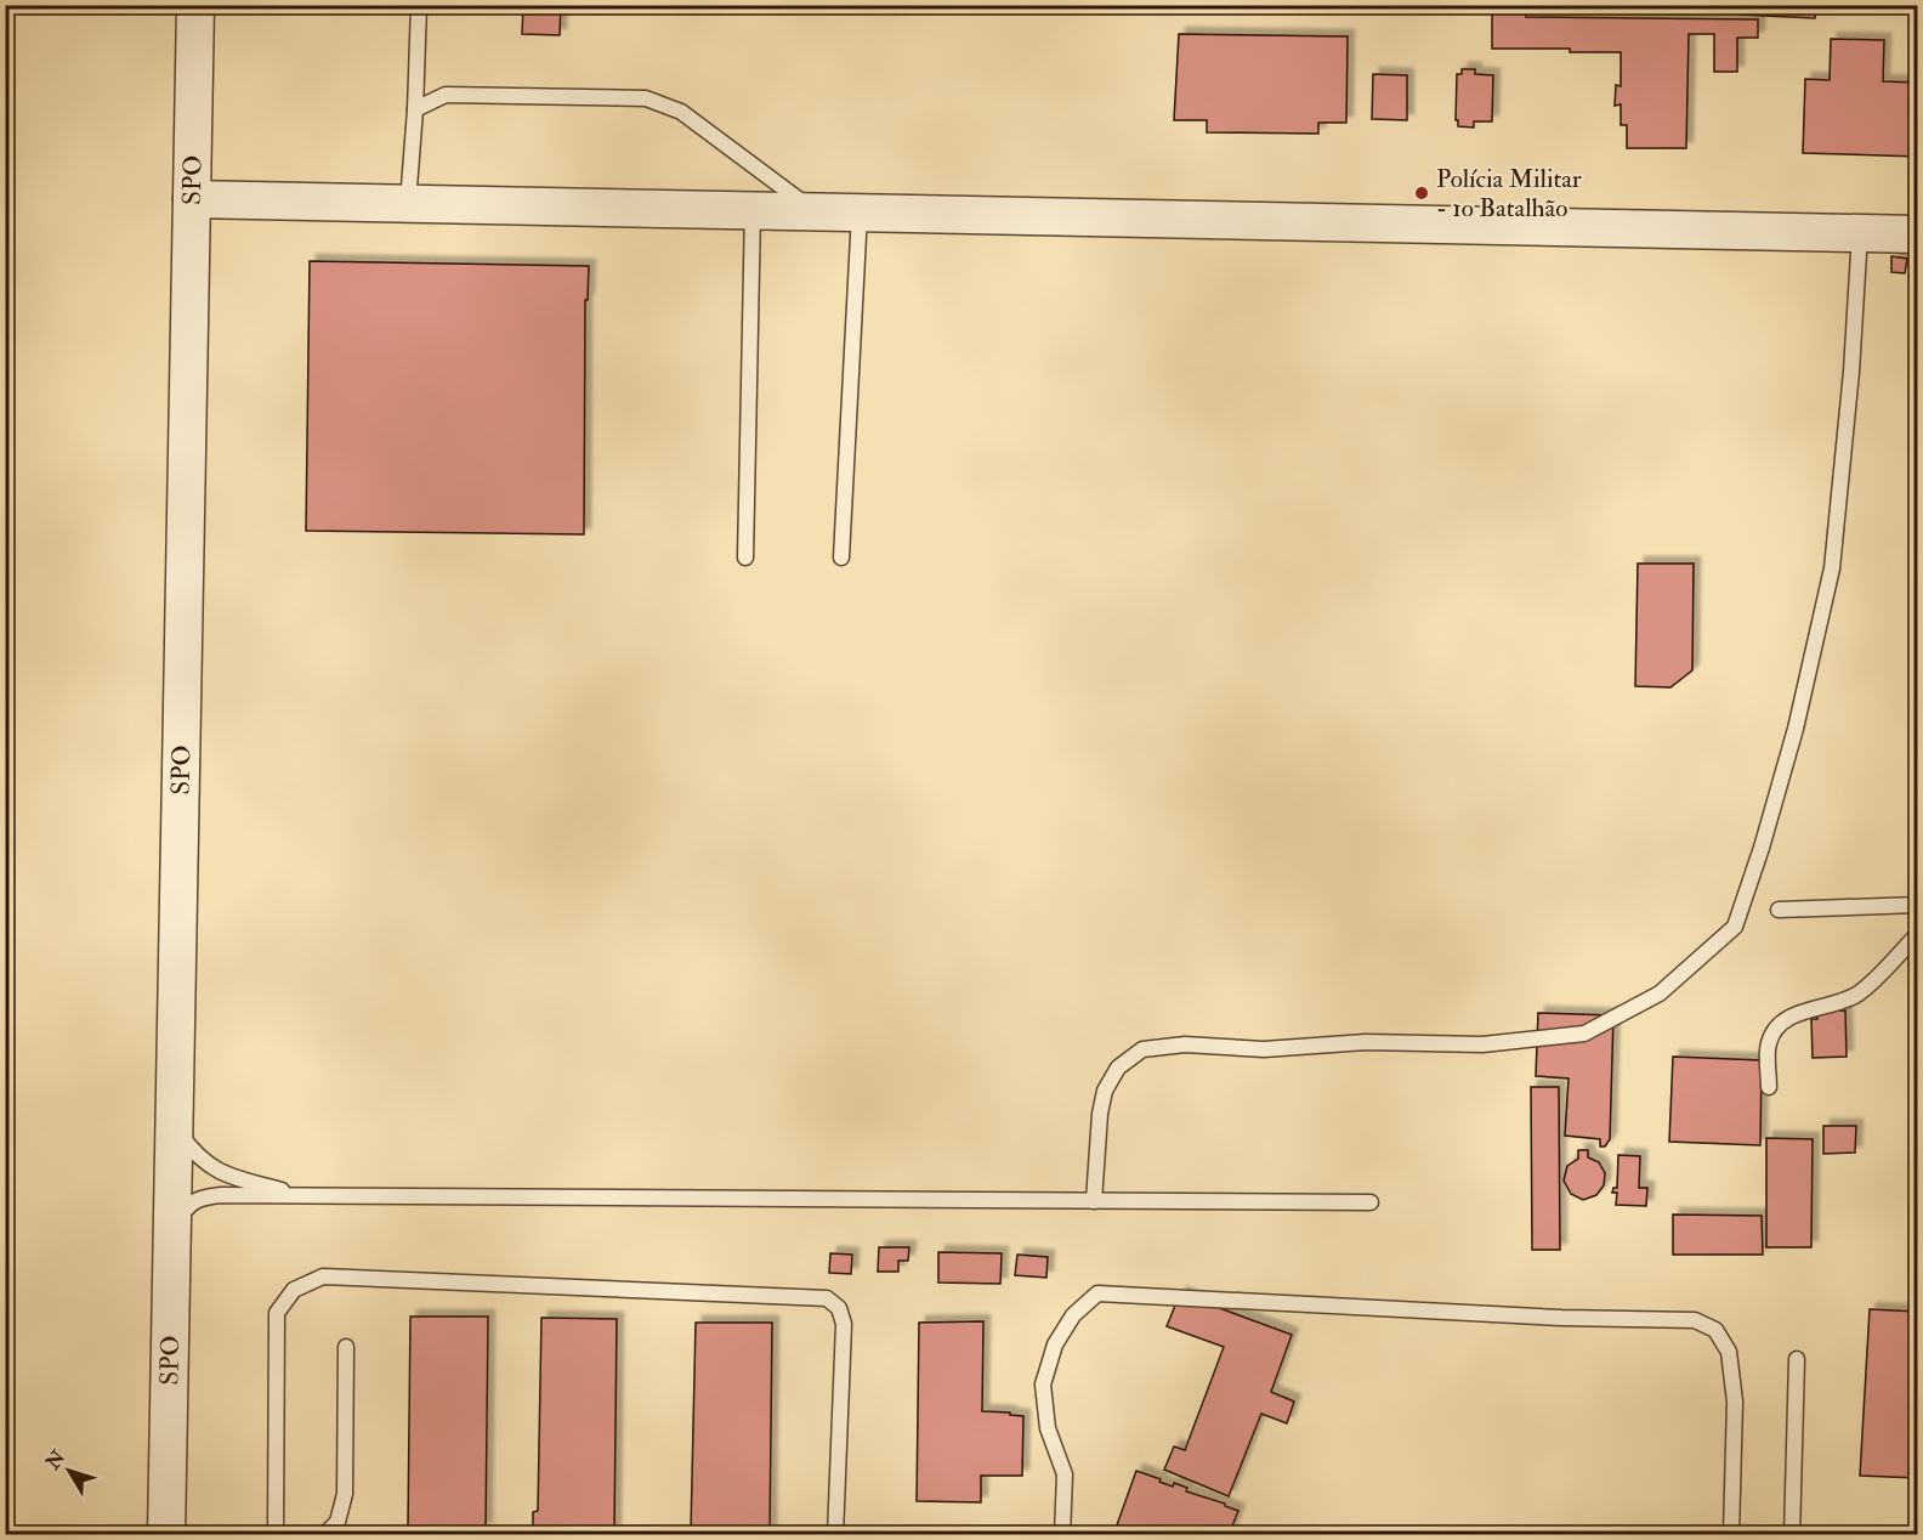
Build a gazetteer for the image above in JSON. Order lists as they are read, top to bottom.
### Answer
{
  "streets": {
    "street": ["SPO"]
  },
  "places": ["Polícia Militar - 1o Batalhão"],
  "north": "top left"
}
